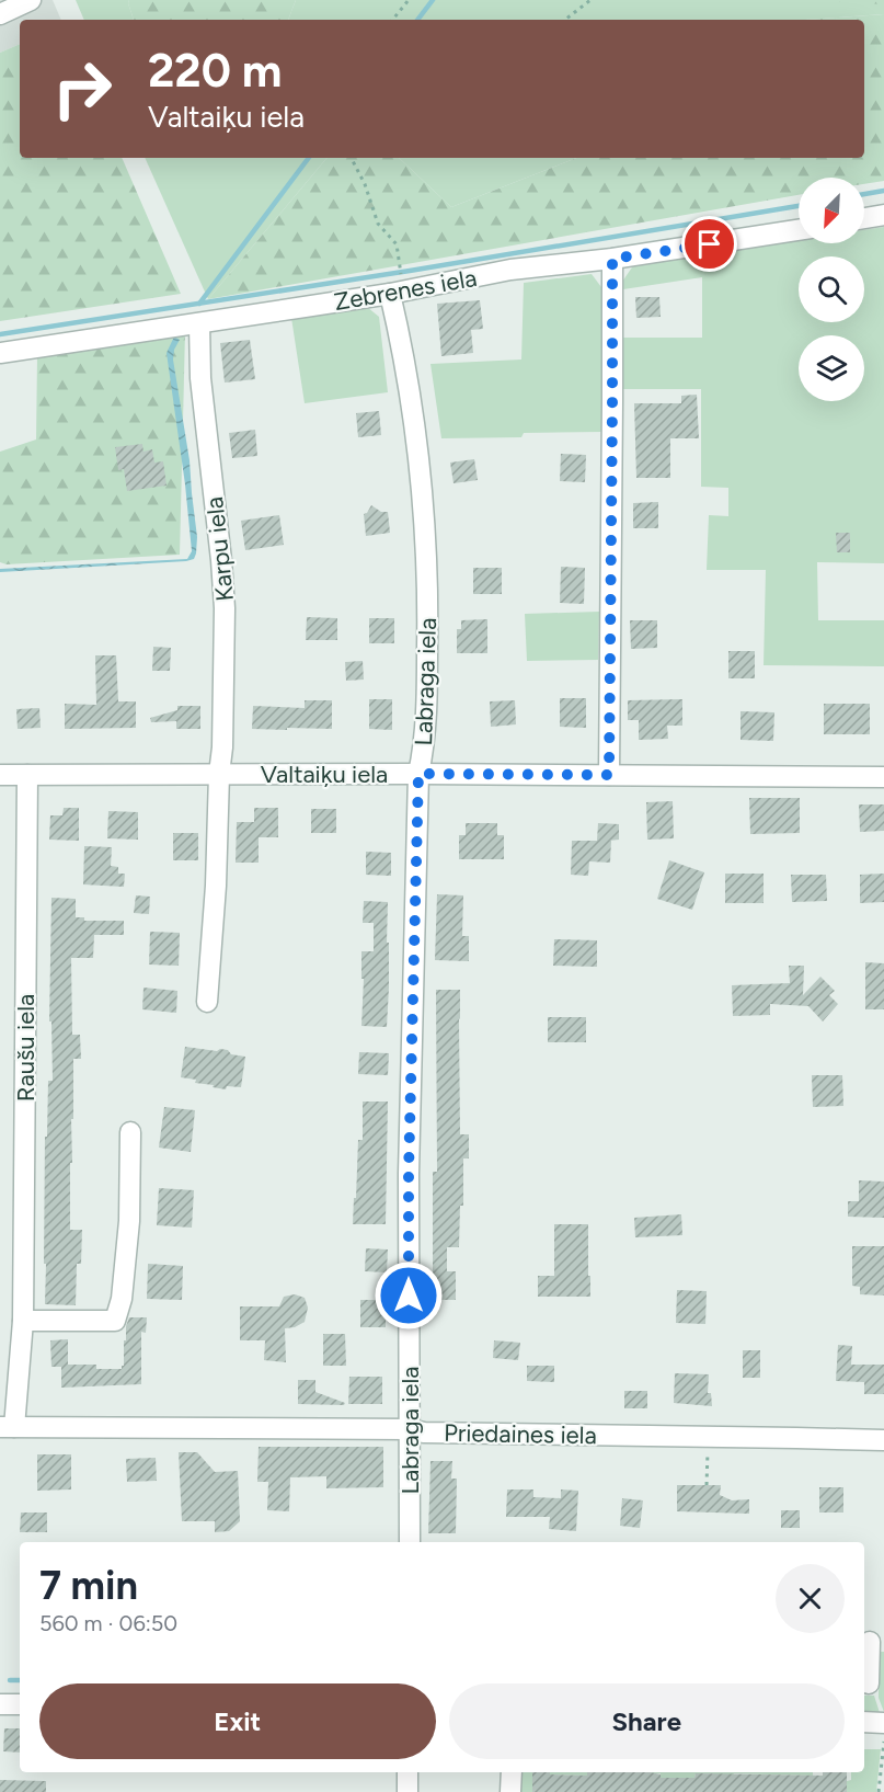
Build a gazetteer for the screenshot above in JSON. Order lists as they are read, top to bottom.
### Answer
{
  "streets": {
    "street": [
      "Zebrenes iela",
      "Karpu iela",
      "Labraga iela",
      "Valtaiķu iela",
      "Raušu iela",
      "Priedaines iela"
    ]
  },
  "crossings": [
    ["Zebrenes iela", "Karpu iela"],
    ["Zebrenes iela", "Labraga iela"],
    ["Karpu iela", "Valtaiķu iela"],
    ["Labraga iela", "Valtaiķu iela"],
    ["Labraga iela", "Priedaines iela"],
    ["Valtaiķu iela", "Raušu iela"],
    ["Raušu iela", "Priedaines iela"]
  ],
  "north": "bottom left",
  "page": {
    "turn": ["220 m", "Valtaiķu iela"],
    "heading": ["7 min", "560 m · 06:50"],
    "buttons": ["Exit", "Share"]
  }
}
